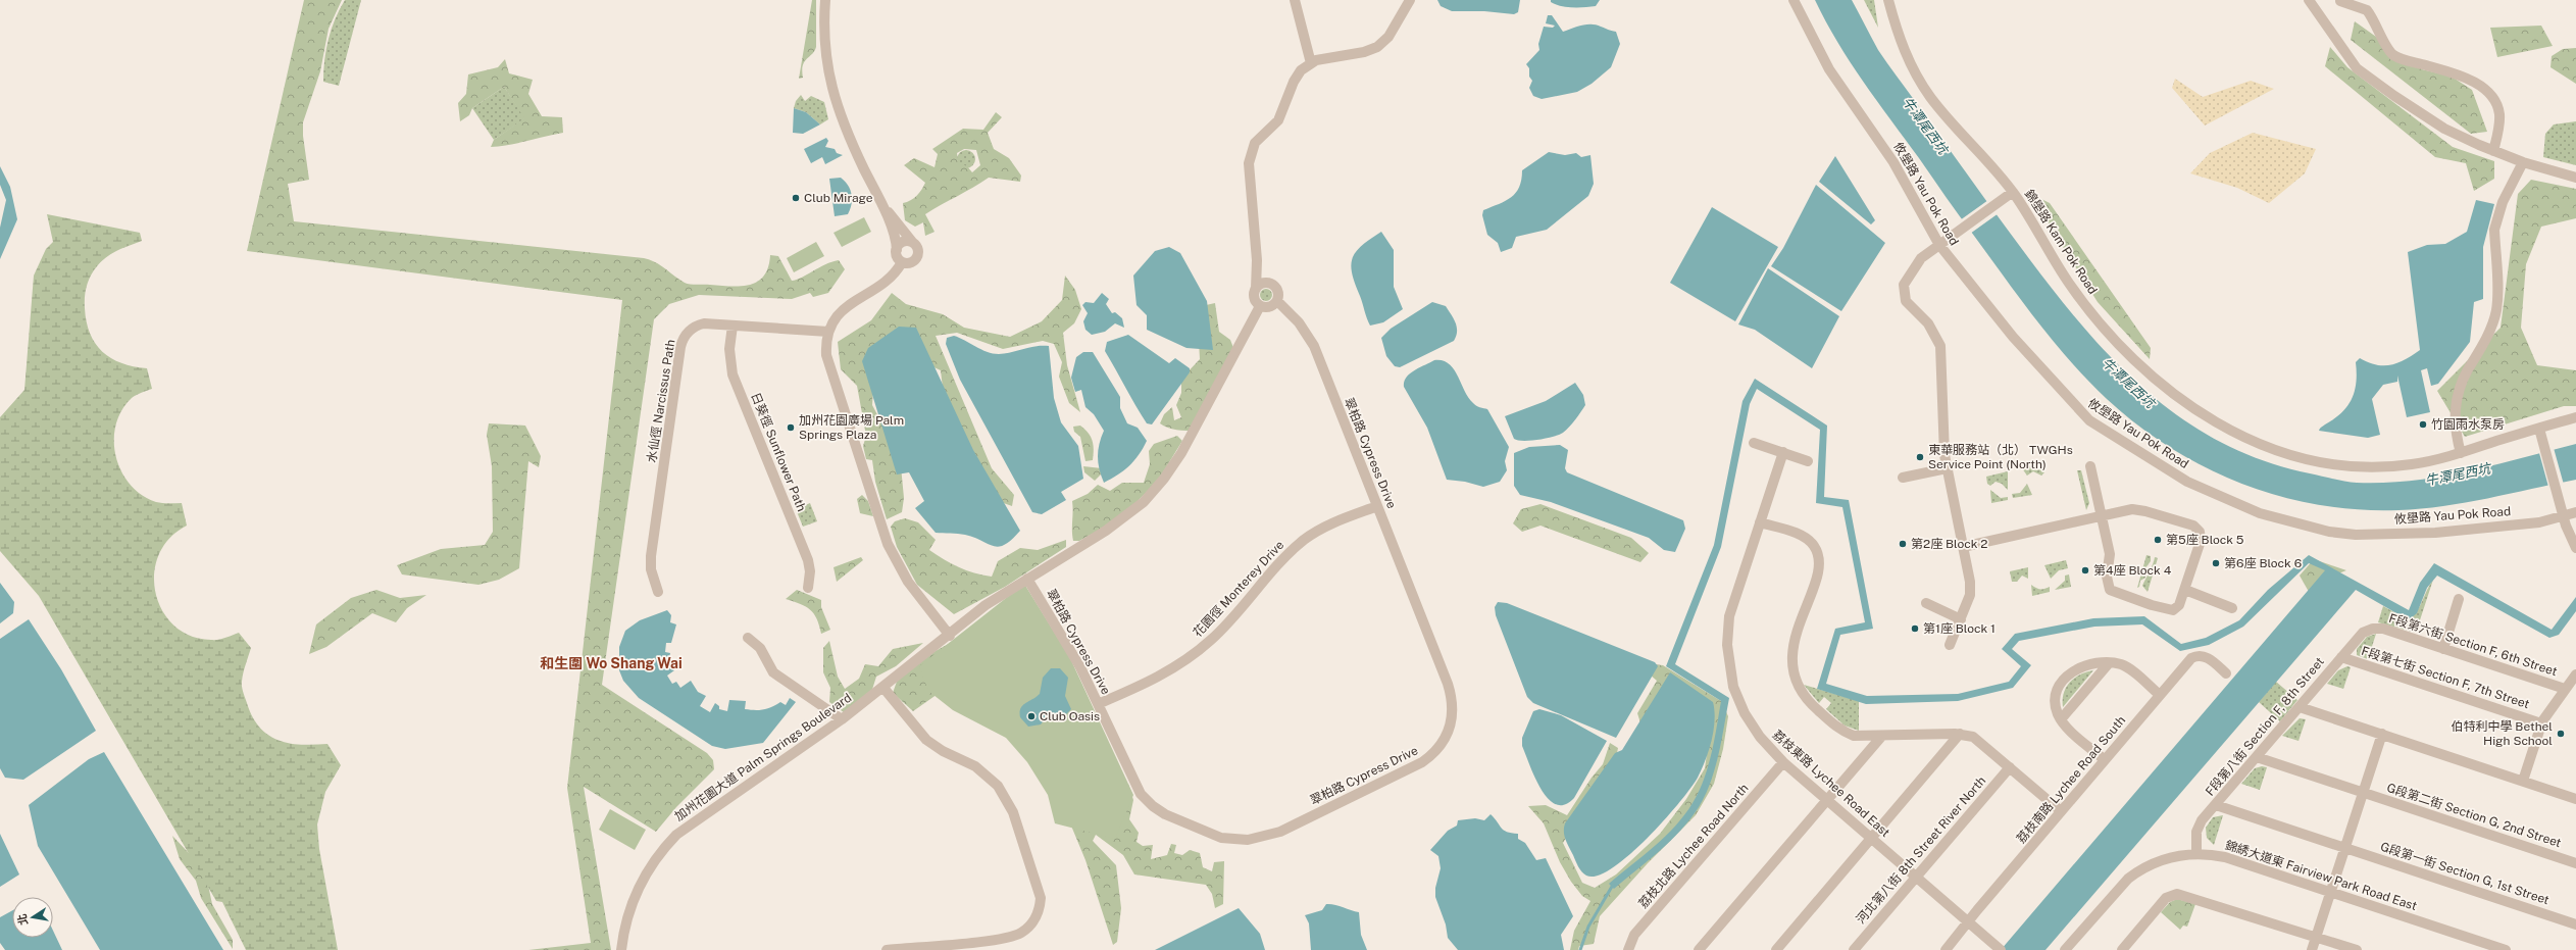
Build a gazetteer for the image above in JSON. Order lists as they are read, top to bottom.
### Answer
{
  "streets": {
    "street": [
      "攸壆路 Yau Pok Road",
      "錦壆路 Kam Pok Road",
      "水仙徑 Narcissus Path",
      "日葵徑 Sunflower Path",
      "翠柏路 Cypress Drive",
      "花園徑 Monterey Drive",
      "F段第六街 Section F, 6th Street",
      "F段第七街 Section F, 7th Street",
      "F段第八街 Section F, 8th Street",
      "加州花園大道 Palm Springs Boulevard",
      "荔枝南路 Lychee Road South",
      "荔枝東路 Lychee Road East",
      "G段第二街 Section G, 2nd Street",
      "荔枝北路 Lychee Road North",
      "河北第八街 8th Street River North",
      "G段第一街 Section G, 1st Street",
      "錦綉大道東 Fairview Park Road East"
    ]
  },
  "crossings": [
    ["水仙徑 Narcissus Path", "日葵徑 Sunflower Path"],
    ["翠柏路 Cypress Drive", "花園徑 Monterey Drive"],
    ["翠柏路 Cypress Drive", "加州花園大道 Palm Springs Boulevard"],
    ["F段第六街 Section F, 6th Street", "F段第八街 Section F, 8th Street"],
    ["F段第七街 Section F, 7th Street", "F段第八街 Section F, 8th Street"],
    ["F段第八街 Section F, 8th Street", "G段第二街 Section G, 2nd Street"],
    ["F段第八街 Section F, 8th Street", "G段第一街 Section G, 1st Street"],
    ["F段第八街 Section F, 8th Street", "錦綉大道東 Fairview Park Road East"],
    ["荔枝南路 Lychee Road South", "荔枝東路 Lychee Road East"],
    ["荔枝東路 Lychee Road East", "荔枝北路 Lychee Road North"],
    ["荔枝東路 Lychee Road East", "河北第八街 8th Street River North"]
  ],
  "districts": ["和生圍 Wo Shang Wai"],
  "water": ["牛潭尾西坑"],
  "places": [
    "Club Mirage",
    "竹園雨水泵房",
    "加州花園廣場 Palm Springs Plaza",
    "東華服務站（北） TWGHs Service Point (North)",
    "第5座 Block 5",
    "第2座 Block 2",
    "第6座 Block 6",
    "第4座 Block 4",
    "第1座 Block 1",
    "Club Oasis",
    "伯特利中學 Bethel High School"
  ],
  "north": "left"
}
